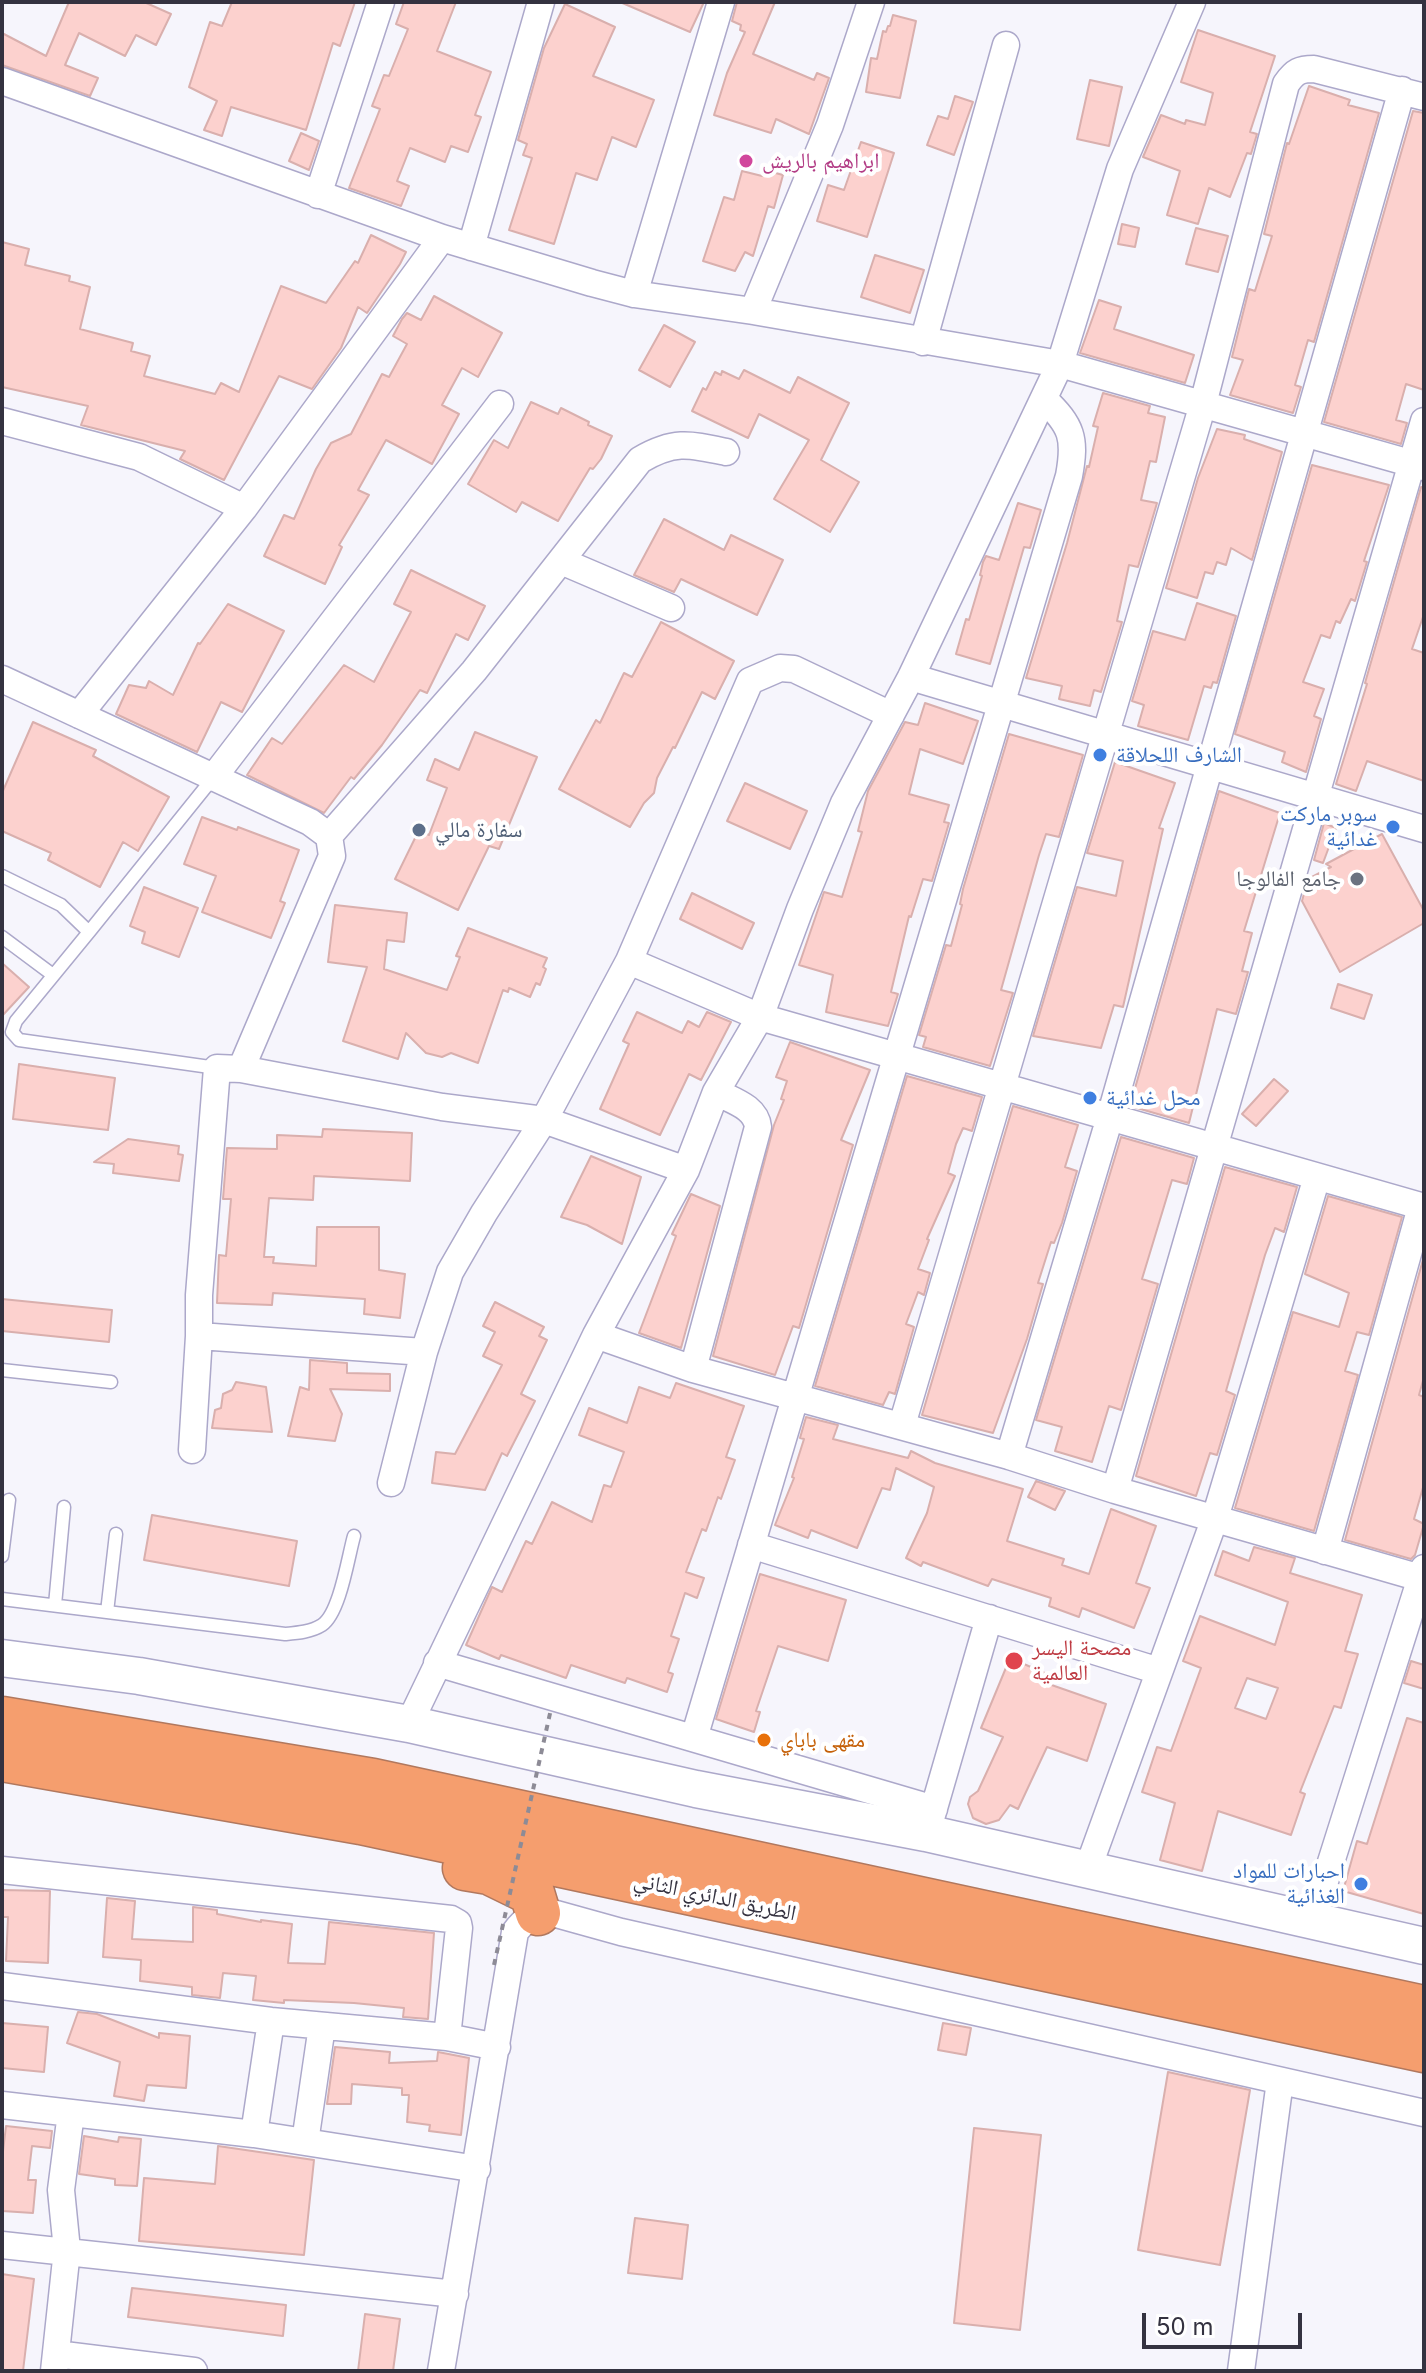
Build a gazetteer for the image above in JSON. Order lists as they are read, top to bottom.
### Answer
{
  "streets": {
    "highway": ["الطريق الدائري الثاني"]
  },
  "places": [
    "ابراهيم بالريش",
    "الشارف اللحلاقة",
    "سوبر ماركت غدائية",
    "سفارة مالي",
    "جامع الفالوجا",
    "محل غدائية",
    "مصحة اليسر العالمية",
    "مقهى باباي",
    "احبارات للمواد الغذائية"
  ],
  "scale_bar": "50 m"
}
